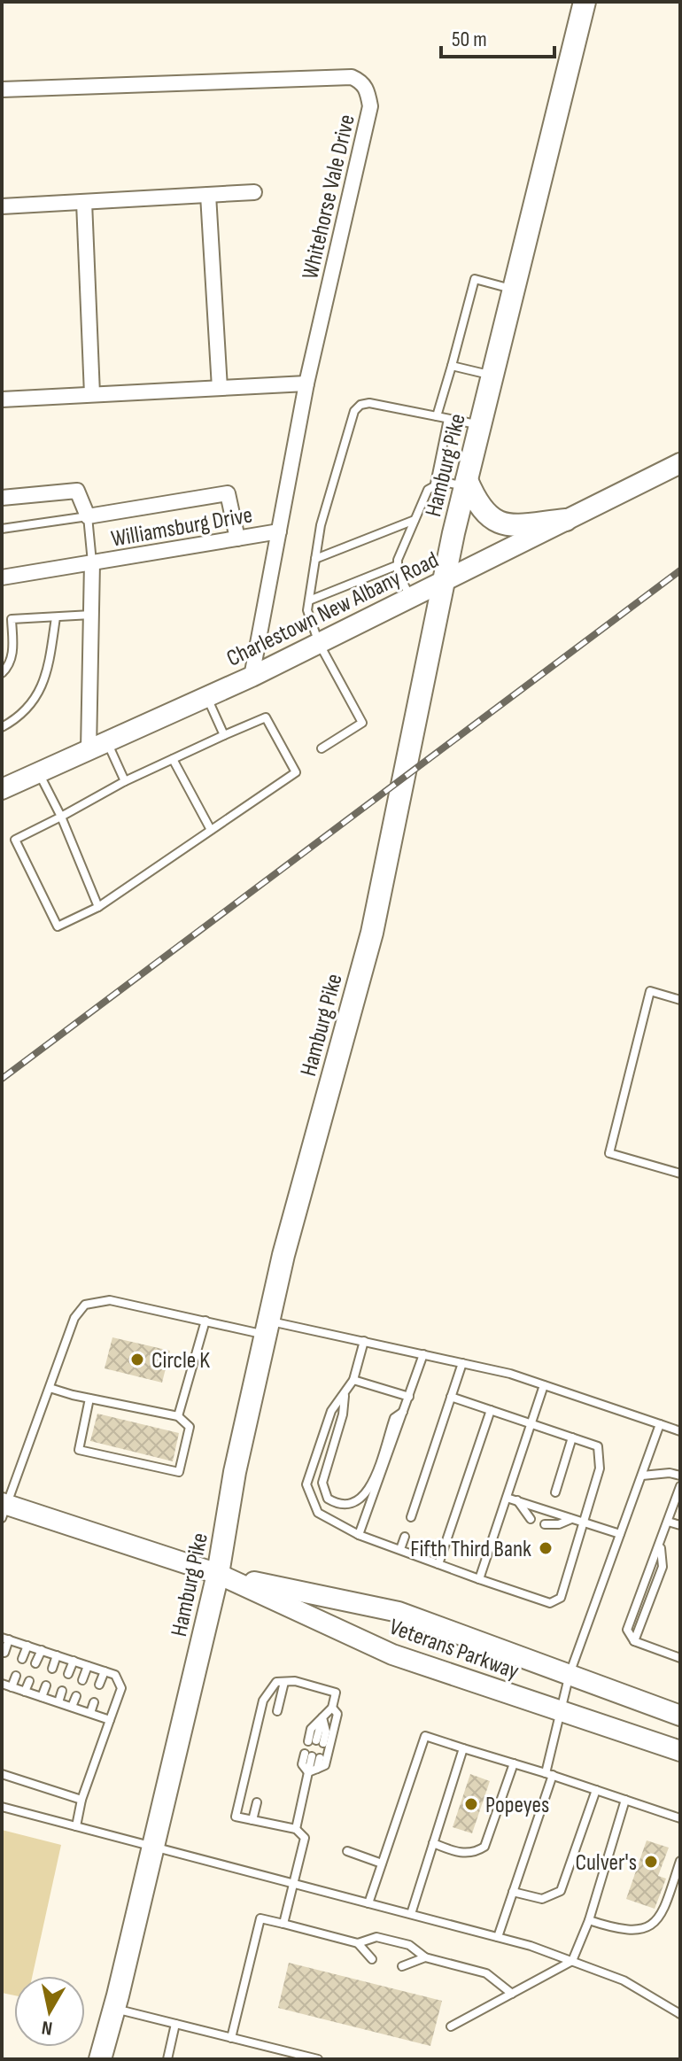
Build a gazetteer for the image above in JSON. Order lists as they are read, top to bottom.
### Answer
{
  "streets": {
    "main road": ["Hamburg Pike", "Charlestown New Albany Road", "Veterans Parkway"],
    "street": ["Whitehorse Vale Drive", "Williamsburg Drive"]
  },
  "crossings": [
    ["Whitehorse Vale Drive", "Williamsburg Drive"],
    ["Whitehorse Vale Drive", "Charlestown New Albany Road"],
    ["Hamburg Pike", "Charlestown New Albany Road"],
    ["Hamburg Pike", "Veterans Parkway"],
    ["Williamsburg Drive", "Charlestown New Albany Road"]
  ],
  "places": [
    "Circle K",
    "Fifth Third Bank",
    "Popeyes",
    "Culver's"
  ],
  "scale_bar": "50 m",
  "north": "bottom"
}
